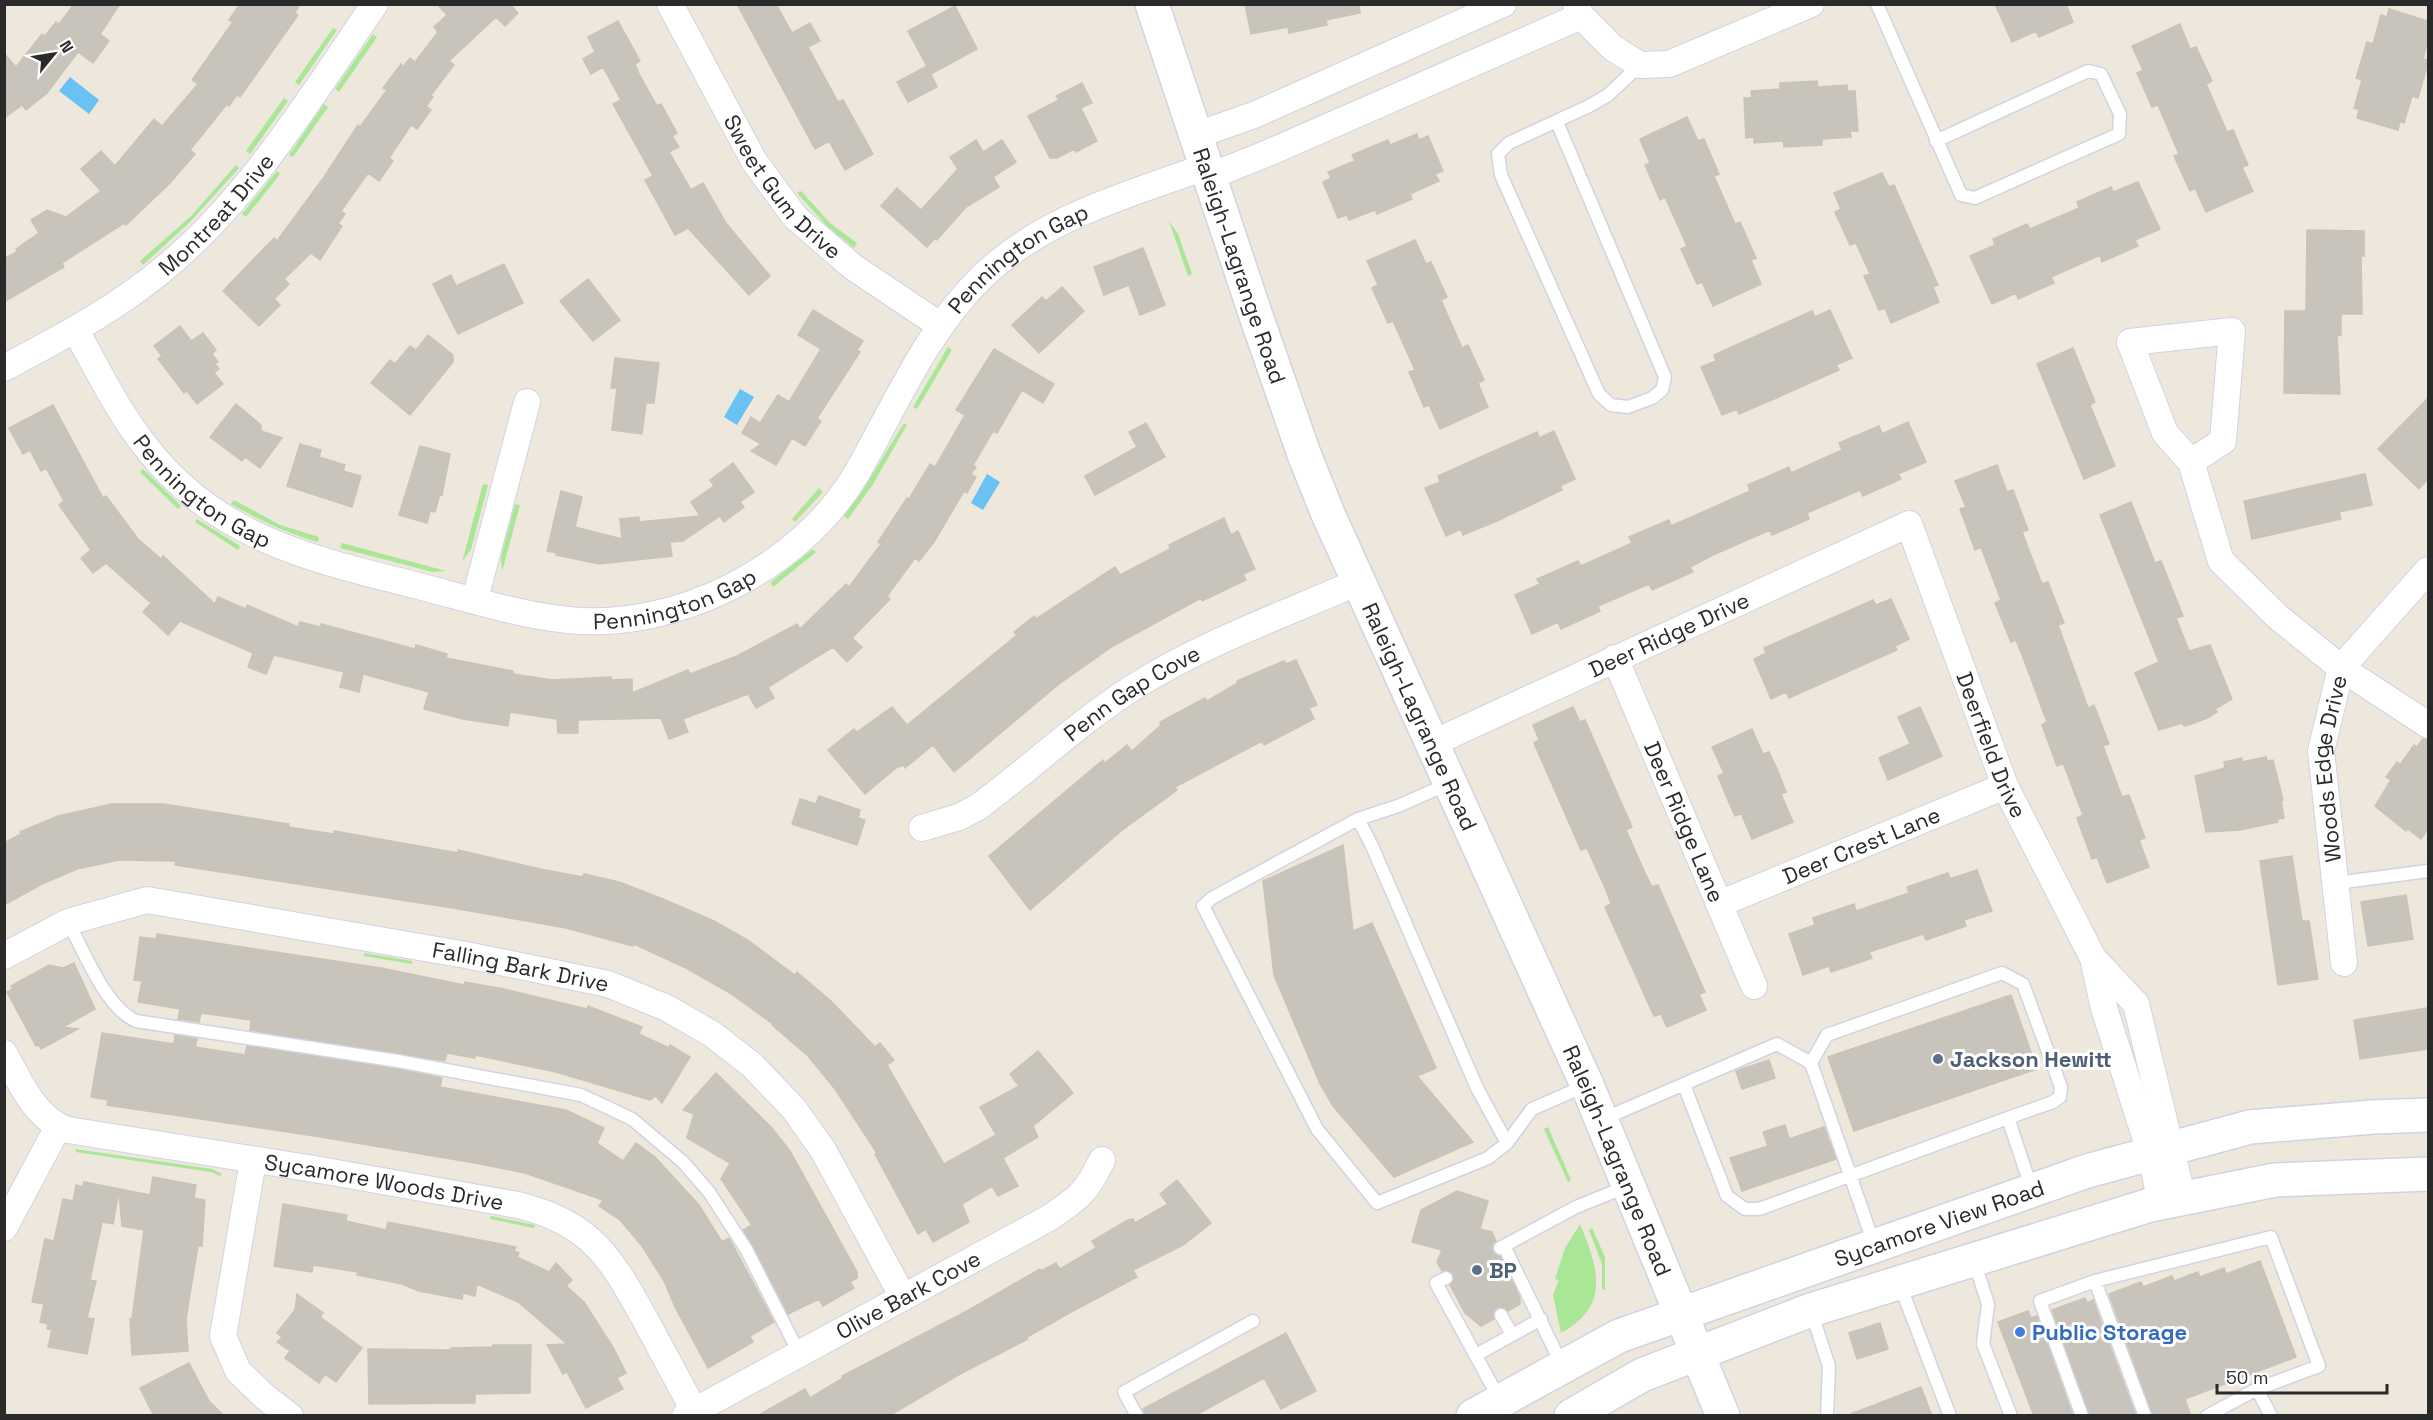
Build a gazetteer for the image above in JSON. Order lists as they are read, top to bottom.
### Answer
{
  "streets": {
    "main road": ["Raleigh-Lagrange Road", "Sycamore View Road"],
    "street": [
      "Sweet Gum Drive",
      "Montreat Drive",
      "Pennington Gap",
      "Deer Ridge Drive",
      "Penn Gap Cove",
      "Deerfield Drive",
      "Woods Edge Drive",
      "Deer Ridge Lane",
      "Deer Crest Lane",
      "Falling Bark Drive",
      "Sycamore Woods Drive",
      "Olive Bark Cove"
    ]
  },
  "crossings": [
    ["Sweet Gum Drive", "Pennington Gap"],
    ["Montreat Drive", "Pennington Gap"],
    ["Pennington Gap", "Raleigh-Lagrange Road"],
    ["Raleigh-Lagrange Road", "Deer Ridge Drive"],
    ["Raleigh-Lagrange Road", "Penn Gap Cove"],
    ["Raleigh-Lagrange Road", "Sycamore View Road"],
    ["Deer Ridge Drive", "Deerfield Drive"],
    ["Deer Ridge Drive", "Deer Ridge Lane"],
    ["Deerfield Drive", "Deer Crest Lane"],
    ["Deerfield Drive", "Sycamore View Road"],
    ["Deer Ridge Lane", "Deer Crest Lane"],
    ["Falling Bark Drive", "Olive Bark Cove"],
    ["Sycamore Woods Drive", "Olive Bark Cove"]
  ],
  "places": ["Jackson Hewitt", "BP", "Public Storage"],
  "scale_bar": "50 m",
  "north": "top right"
}
